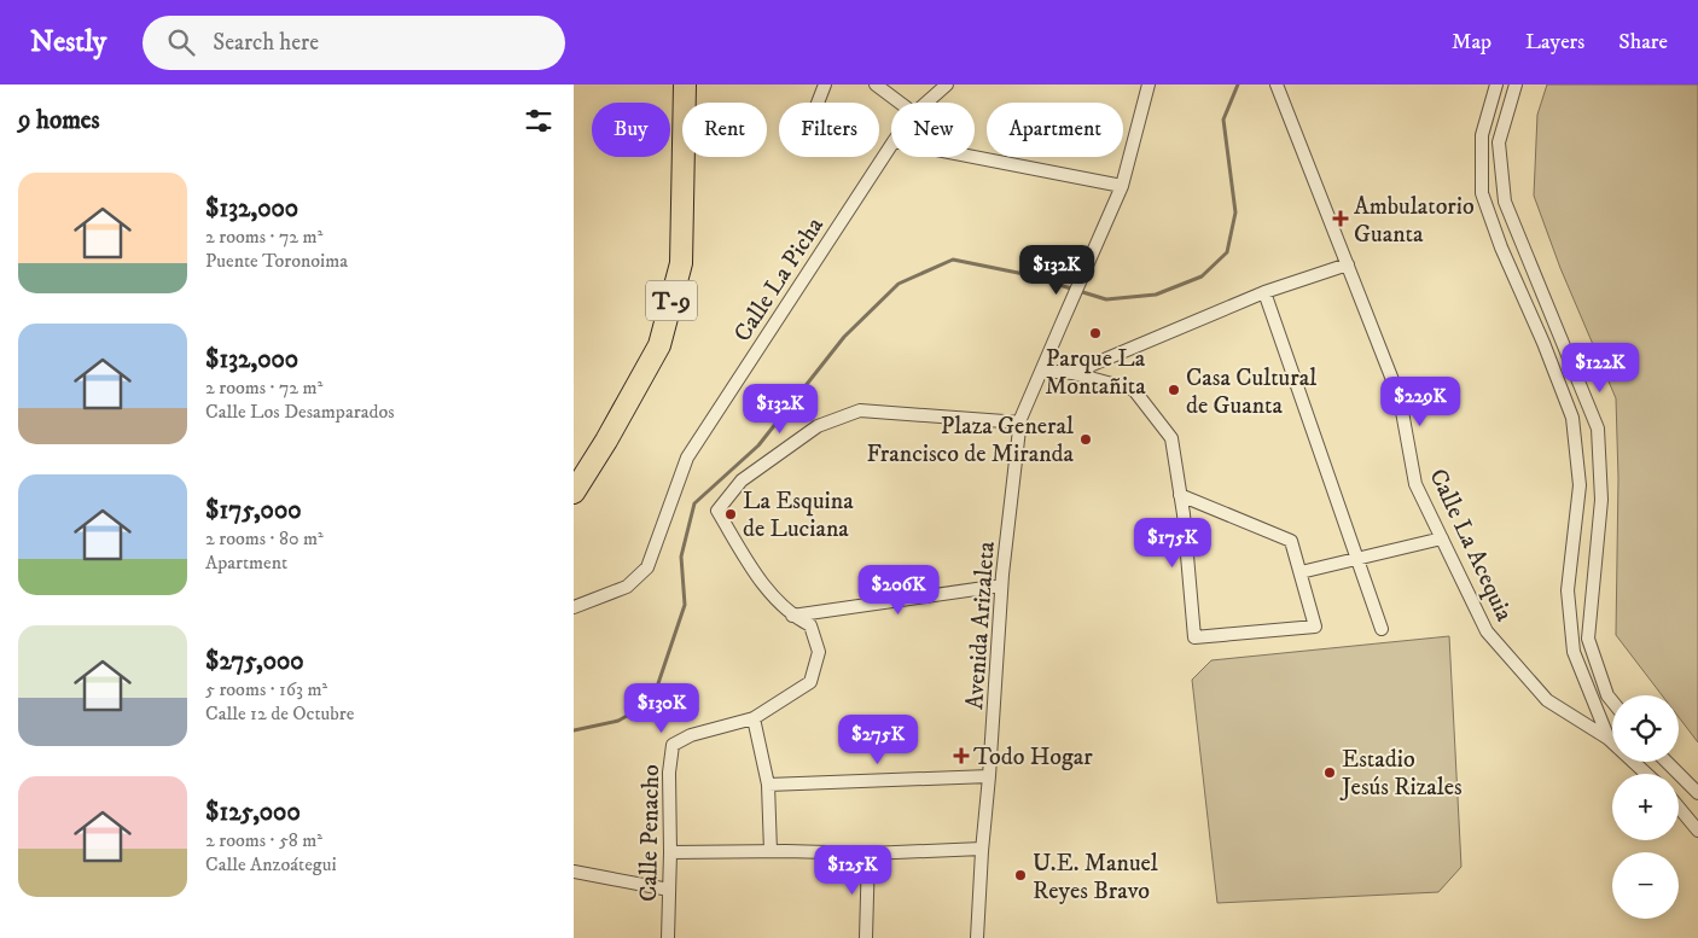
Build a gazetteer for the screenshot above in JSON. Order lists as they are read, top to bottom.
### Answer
{
  "streets": {
    "highway": ["T-9"],
    "street": [
      "Calle La Picha",
      "Calle La Acequia",
      "Avenida Arizaleta",
      "Calle Penacho"
    ]
  },
  "crossings": [
    ["Avenida Arizaleta", "Calle Penacho"]
  ],
  "places": {
    "health": ["Ambulatorio Guanta", "Todo Hogar"],
    "other": [
      "Parque La Montañita",
      "Casa Cultural de Guanta",
      "Plaza General Francisco de Miranda",
      "La Esquina de Luciana",
      "Estadio Jesús Rizales",
      "U.E. Manuel Reyes Bravo"
    ]
  },
  "page": {
    "header": "Nestly",
    "search": "Search here",
    "nav": ["Map", "Layers", "Share"],
    "heading": "9 homes",
    "chip": [
      "Buy",
      "Rent",
      "Filters",
      "New",
      "Apartment"
    ],
    "list": [
      {
        "name": "$132,000",
        "note": "2 rooms · 72 m² · Puente Toronoima"
      },
      {
        "name": "$132,000",
        "note": "2 rooms · 72 m² · Calle Los Desamparados"
      },
      {
        "name": "$175,000",
        "note": "2 rooms · 80 m² · Apartment"
      },
      {
        "name": "$275,000",
        "note": "5 rooms · 163 m² · Calle 12 de Octubre"
      },
      {
        "name": "$125,000",
        "note": "2 rooms · 58 m² · Calle Anzoátegui"
      }
    ],
    "price": [
      "$132K",
      "$122K",
      "$229K",
      "$132K",
      "$175K",
      "$206K",
      "$130K",
      "$275K",
      "$125K"
    ],
    "map_buttons": ["+", "−"]
  }
}
